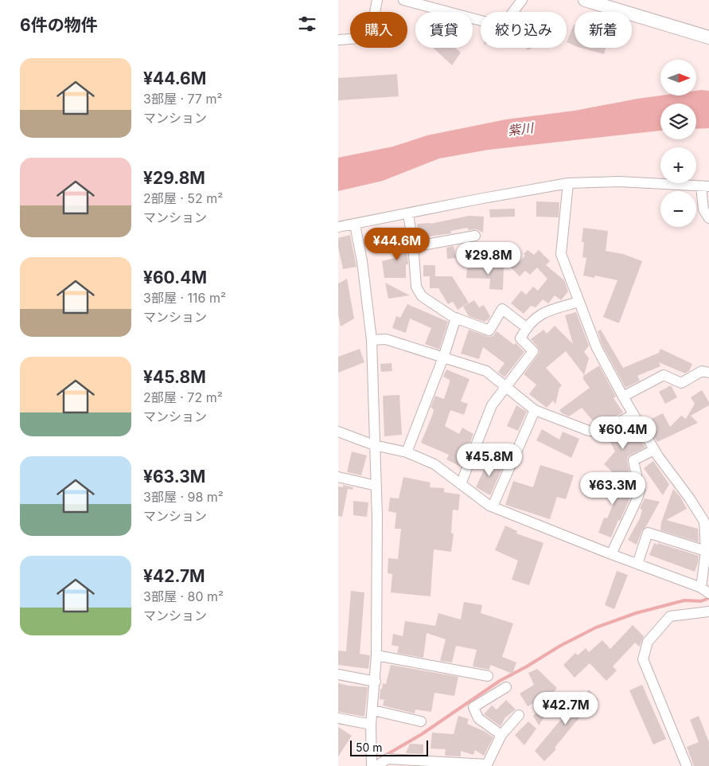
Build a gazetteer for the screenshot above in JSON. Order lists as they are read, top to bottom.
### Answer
{
  "water": ["紫川"],
  "scale_bar": "50 m",
  "north": "right",
  "page": {
    "heading": "6件の物件",
    "chip": [
      "購入",
      "賃貸",
      "絞り込み",
      "新着"
    ],
    "list": [
      {
        "name": "¥44.6M",
        "note": "3部屋 · 77 m² · マンション"
      },
      {
        "name": "¥29.8M",
        "note": "2部屋 · 52 m² · マンション"
      },
      {
        "name": "¥60.4M",
        "note": "3部屋 · 116 m² · マンション"
      },
      {
        "name": "¥45.8M",
        "note": "2部屋 · 72 m² · マンション"
      },
      {
        "name": "¥63.3M",
        "note": "3部屋 · 98 m² · マンション"
      },
      {
        "name": "¥42.7M",
        "note": "3部屋 · 80 m² · マンション"
      }
    ],
    "map_buttons": ["+", "−"],
    "price": [
      "¥44.6M",
      "¥29.8M",
      "¥60.4M",
      "¥45.8M",
      "¥63.3M",
      "¥42.7M"
    ],
    "scale": "50 m"
  }
}
